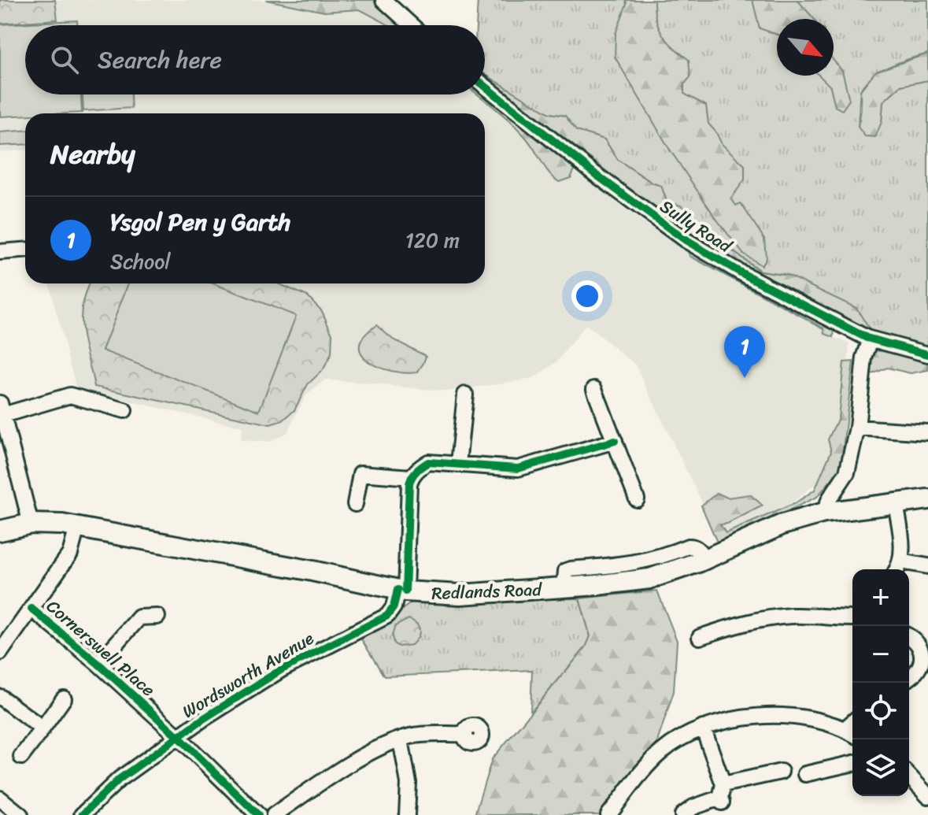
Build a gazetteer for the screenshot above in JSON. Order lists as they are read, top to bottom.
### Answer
{
  "streets": {
    "main road": ["Redlands Road"],
    "street": ["Sully Road", "Cornerswell Place", "Wordsworth Avenue"]
  },
  "crossings": [
    ["Redlands Road", "Wordsworth Avenue"],
    ["Cornerswell Place", "Wordsworth Avenue"]
  ],
  "north": "bottom right",
  "page": {
    "search": "Search here",
    "heading": "Nearby",
    "list": [
      {
        "mark": "1",
        "name": "Ysgol Pen y Garth",
        "note": "School",
        "value": "120 m"
      }
    ],
    "pins": "1",
    "map_buttons": ["+", "−"]
  }
}
